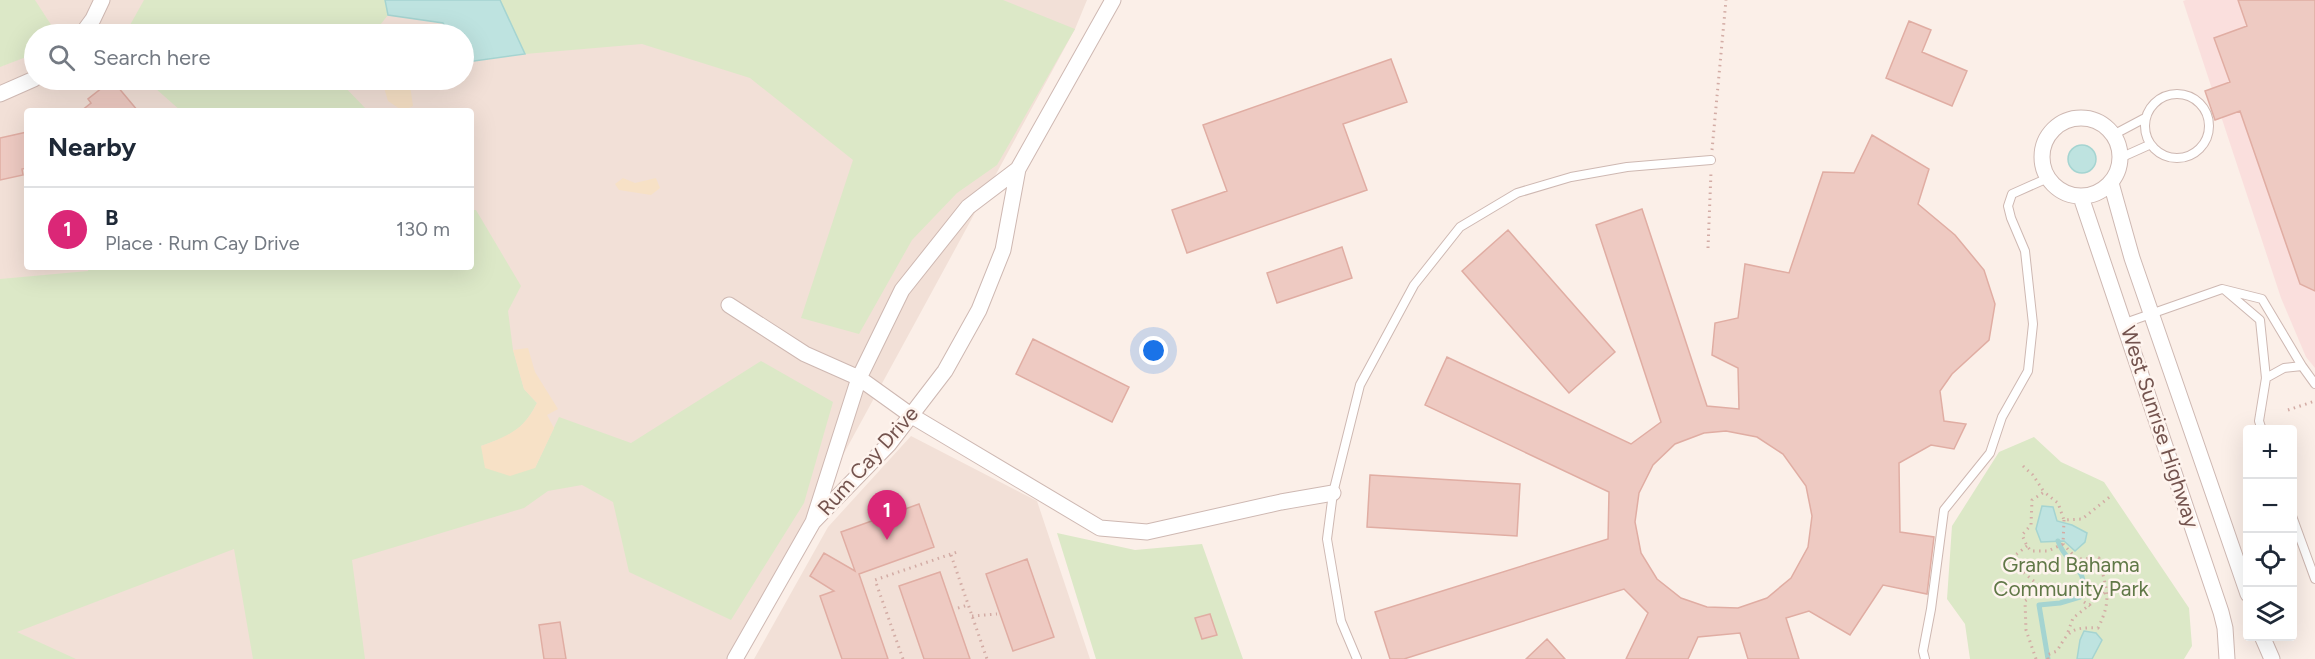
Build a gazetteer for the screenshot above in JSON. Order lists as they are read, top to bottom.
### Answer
{
  "streets": {
    "street": ["West Sunrise Highway", "Rum Cay Drive"]
  },
  "parks": ["Grand Bahama Community Park"],
  "page": {
    "search": "Search here",
    "heading": "Nearby",
    "list": [
      {
        "mark": "1",
        "name": "B",
        "note": "Place · Rum Cay Drive",
        "value": "130 m"
      }
    ],
    "map_buttons": ["+", "−"],
    "pins": "1"
  }
}
